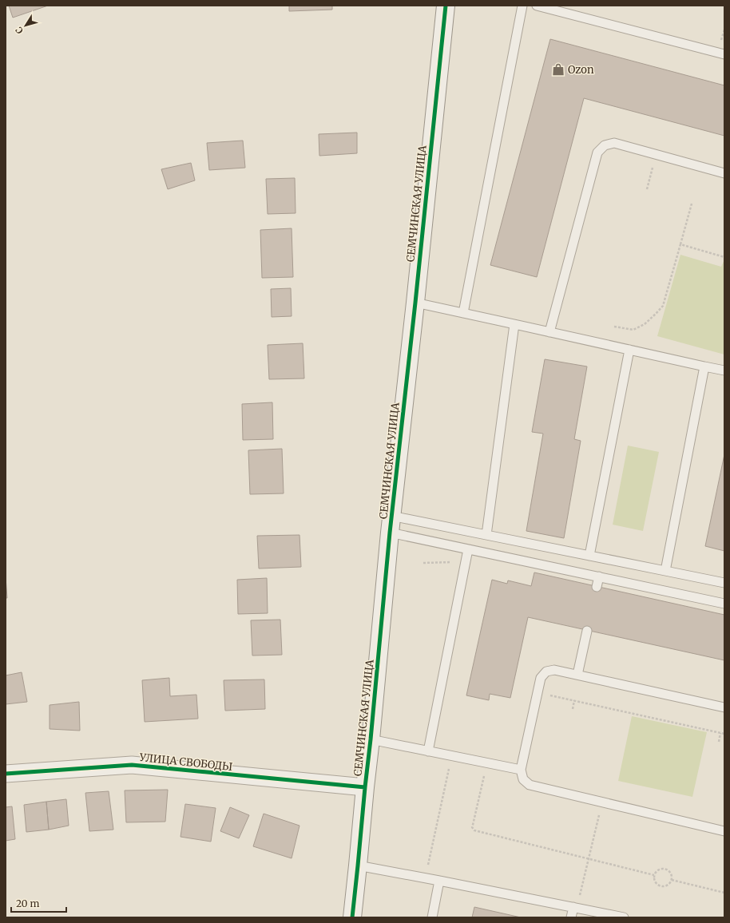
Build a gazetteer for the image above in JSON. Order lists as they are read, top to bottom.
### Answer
{
  "streets": {
    "street": ["СЕМЧИНСКАЯ УЛИЦА", "УЛИЦА СВОБОДЫ"]
  },
  "crossings": [
    ["СЕМЧИНСКАЯ УЛИЦА", "УЛИЦА СВОБОДЫ"]
  ],
  "places": {
    "shop": ["Ozon"]
  },
  "scale_bar": "20 m",
  "north": "bottom left"
}
